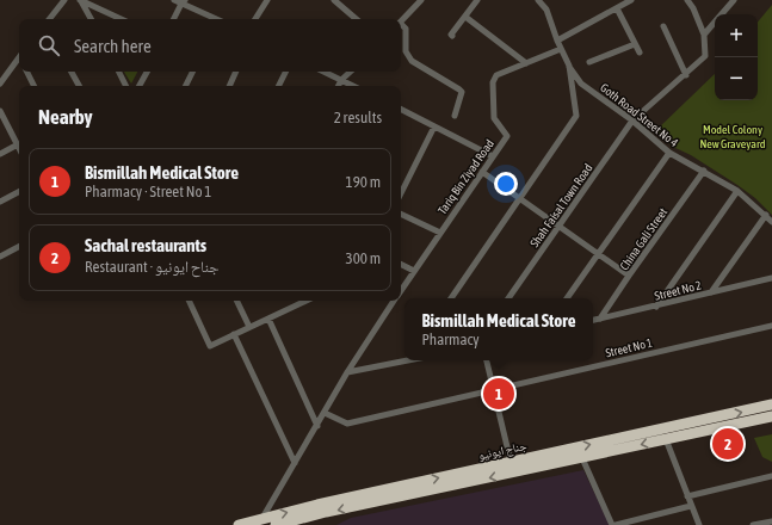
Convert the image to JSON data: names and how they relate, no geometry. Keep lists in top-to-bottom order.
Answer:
{
  "streets": {
    "highway": ["جناح ایونیو"],
    "street": [
      "Goth Road Street No 4",
      "Tariq Bin Ziyad Road",
      "Shah Faisal Town Road",
      "China Gali Street",
      "Street No 2",
      "Street No 1"
    ]
  },
  "crossings": [
    ["Goth Road Street No 4", "Shah Faisal Town Road"],
    ["Goth Road Street No 4", "China Gali Street"],
    ["Tariq Bin Ziyad Road", "Street No 1"],
    ["Tariq Bin Ziyad Road", "جناح ایونیو"],
    ["China Gali Street", "Street No 2"]
  ],
  "parks": ["Model Colony New Graveyard"],
  "page": {
    "map_buttons": ["+", "−"],
    "search": "Search here",
    "heading": ["Nearby", "2 results"],
    "list": [
      {
        "mark": "1",
        "name": "Bismillah Medical Store",
        "note": "Pharmacy · Street No 1",
        "value": "190 m"
      },
      {
        "mark": "2",
        "name": "Sachal restaurants",
        "note": "Restaurant · جناح ایونیو",
        "value": "300 m"
      }
    ],
    "popup": ["Bismillah Medical Store", "Pharmacy"],
    "pins": ["1", "2"]
  }
}
